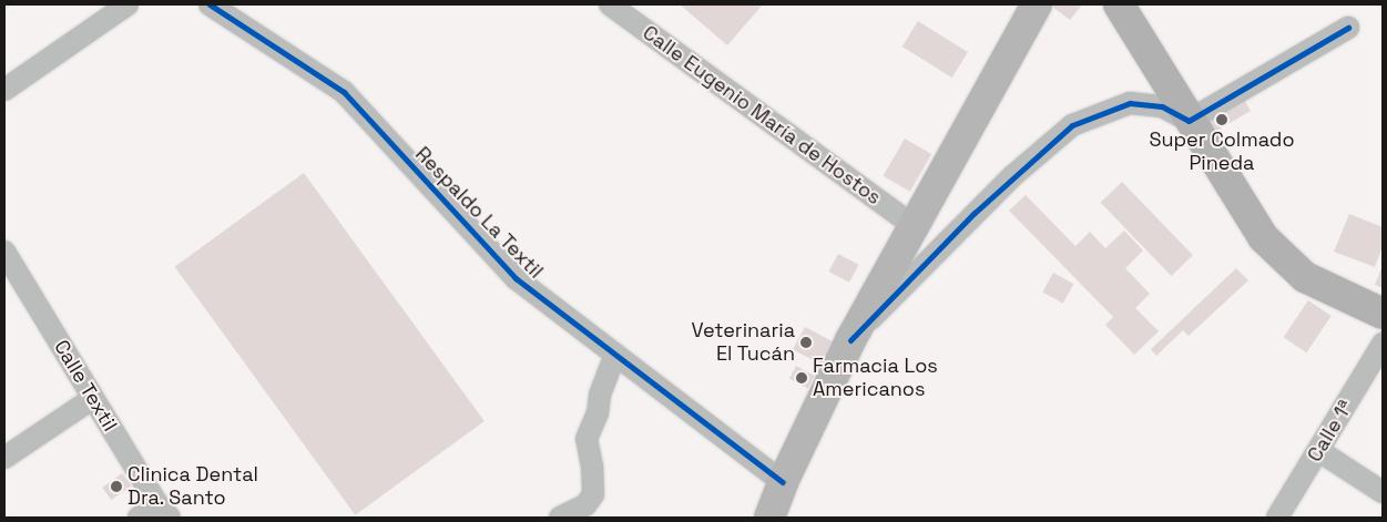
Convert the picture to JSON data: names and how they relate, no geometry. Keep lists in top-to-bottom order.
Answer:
{
  "streets": {
    "street": [
      "Calle Eugenio María de Hostos",
      "Respaldo La Textil",
      "Calle Textil",
      "Calle 1ª"
    ]
  },
  "places": [
    "Super Colmado Pineda",
    "Veterinaria El Tucán",
    "Farmacia Los Americanos",
    "Clinica Dental Dra. Santo"
  ]
}
